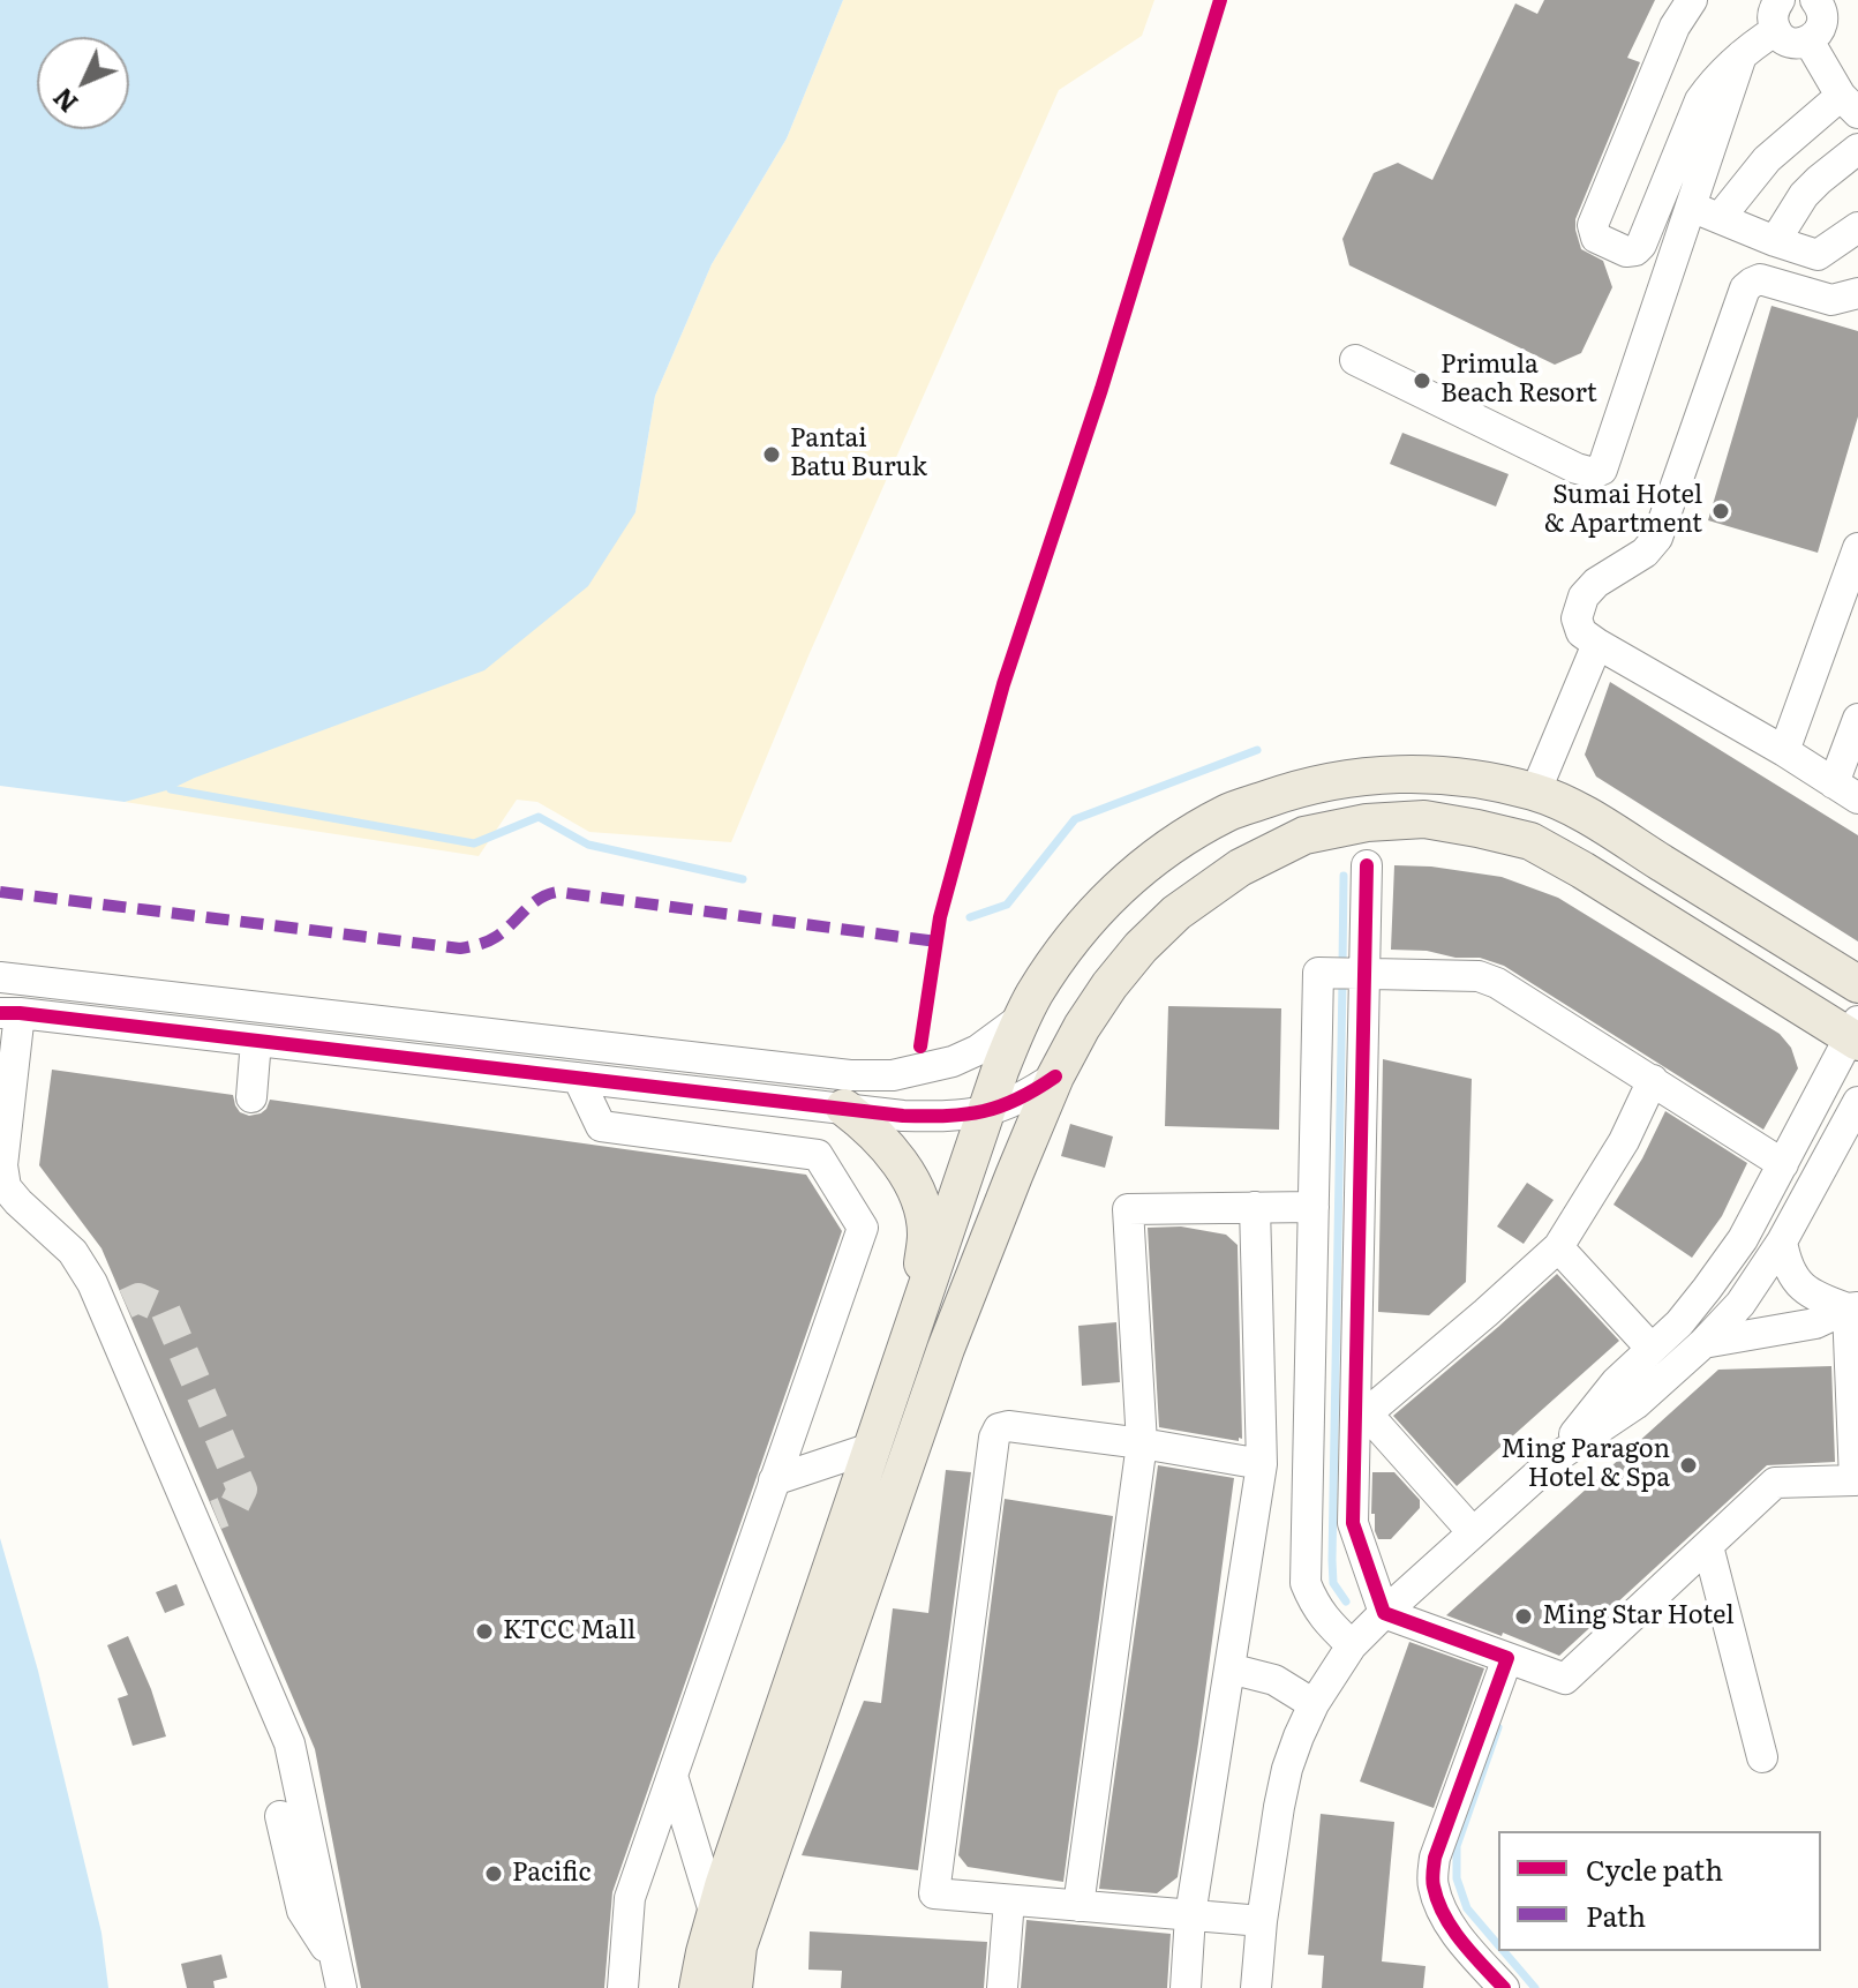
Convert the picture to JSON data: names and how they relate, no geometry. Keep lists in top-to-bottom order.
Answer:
{
  "places": [
    "Primula Beach Resort",
    "Pantai Batu Buruk",
    "Sumai Hotel & Apartment",
    "Ming Paragon Hotel & Spa",
    "Ming Star Hotel",
    "KTCC Mall",
    "Pacific"
  ],
  "legend": ["Cycle path", "Path"],
  "north": "bottom left"
}
